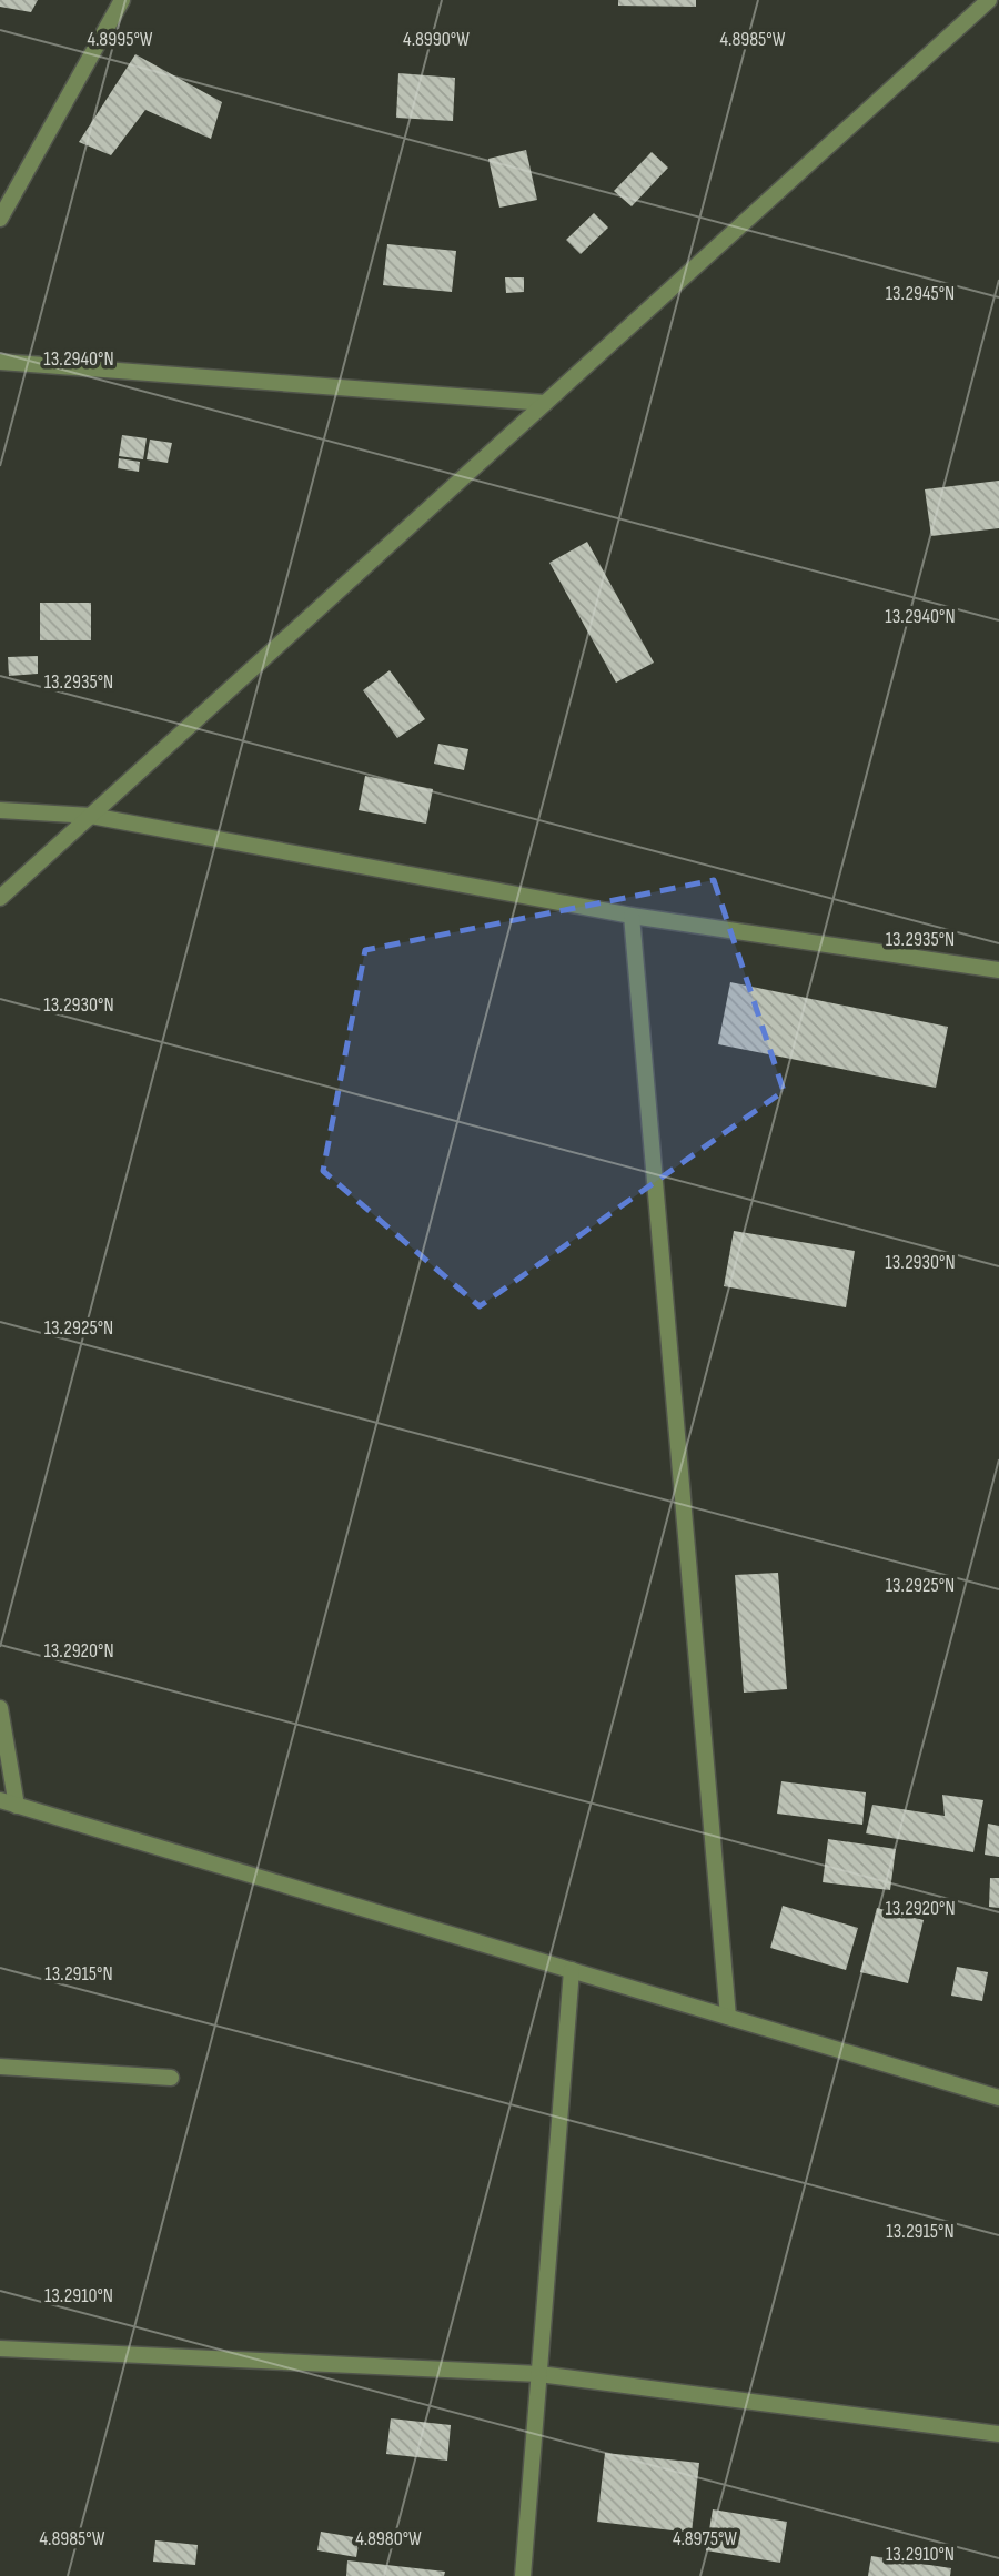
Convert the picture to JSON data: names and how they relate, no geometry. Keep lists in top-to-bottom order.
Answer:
{
  "coordinates": [
    "4.8995°W",
    "4.8990°W",
    "4.8985°W",
    "13.2945°N",
    "13.2940°N",
    "13.2935°N",
    "13.2930°N",
    "13.2925°N",
    "13.2920°N",
    "13.2915°N",
    "13.2910°N",
    "4.8980°W",
    "4.8975°W"
  ]
}
